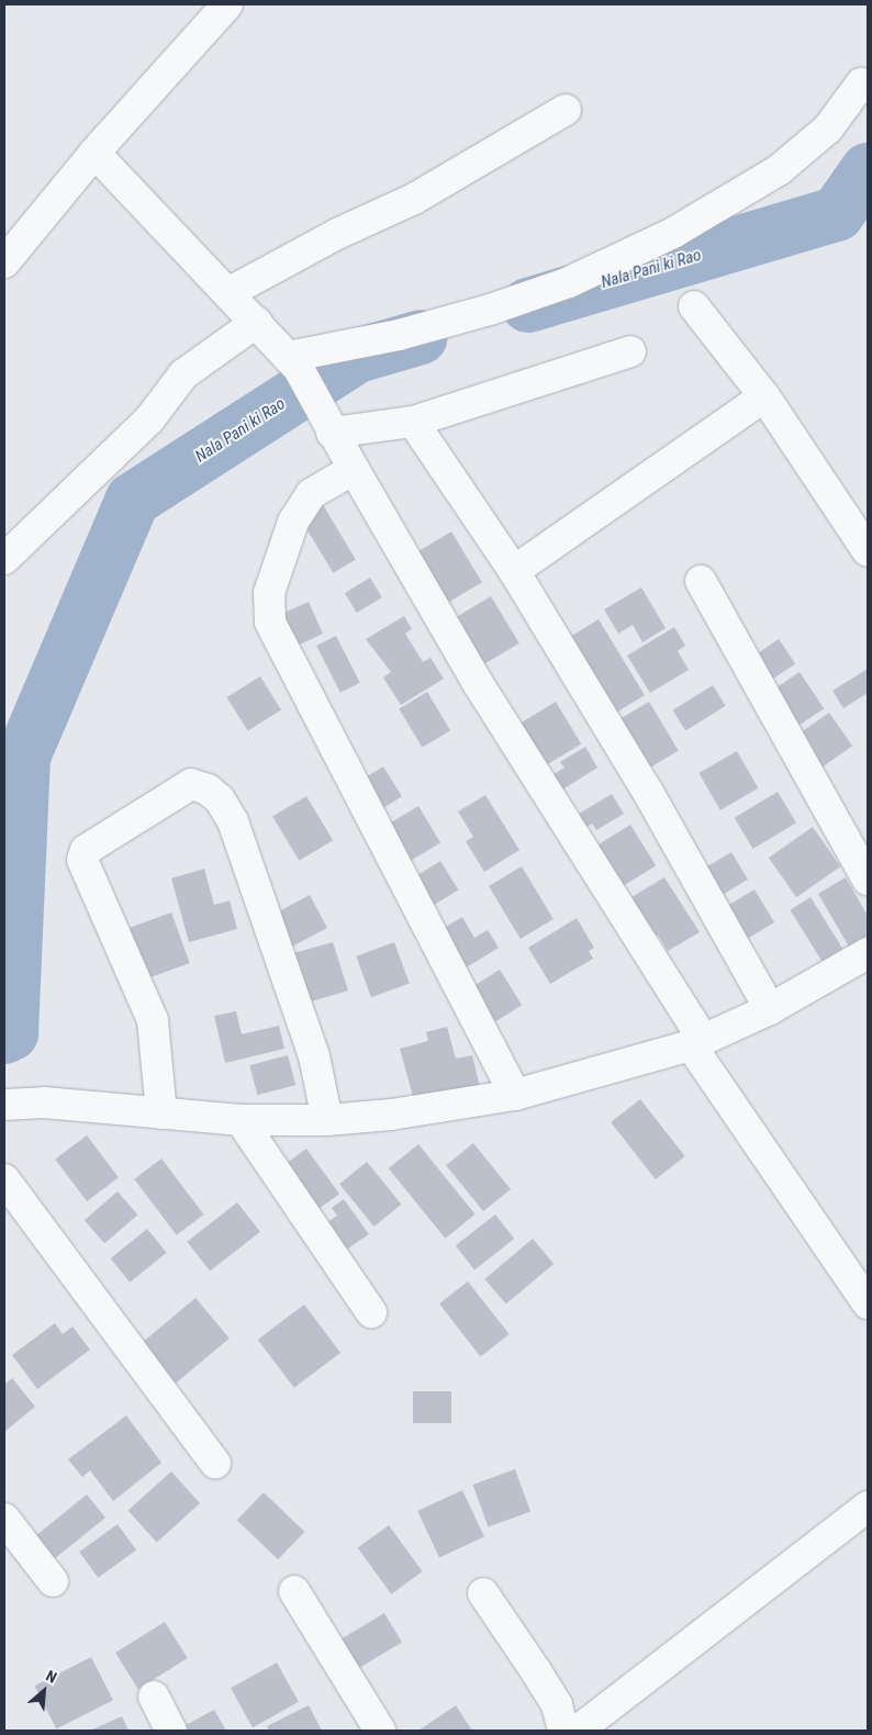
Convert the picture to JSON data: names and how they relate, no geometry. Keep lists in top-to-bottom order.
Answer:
{
  "water": ["Nala Pani ki Rao"],
  "north": "top right"
}
